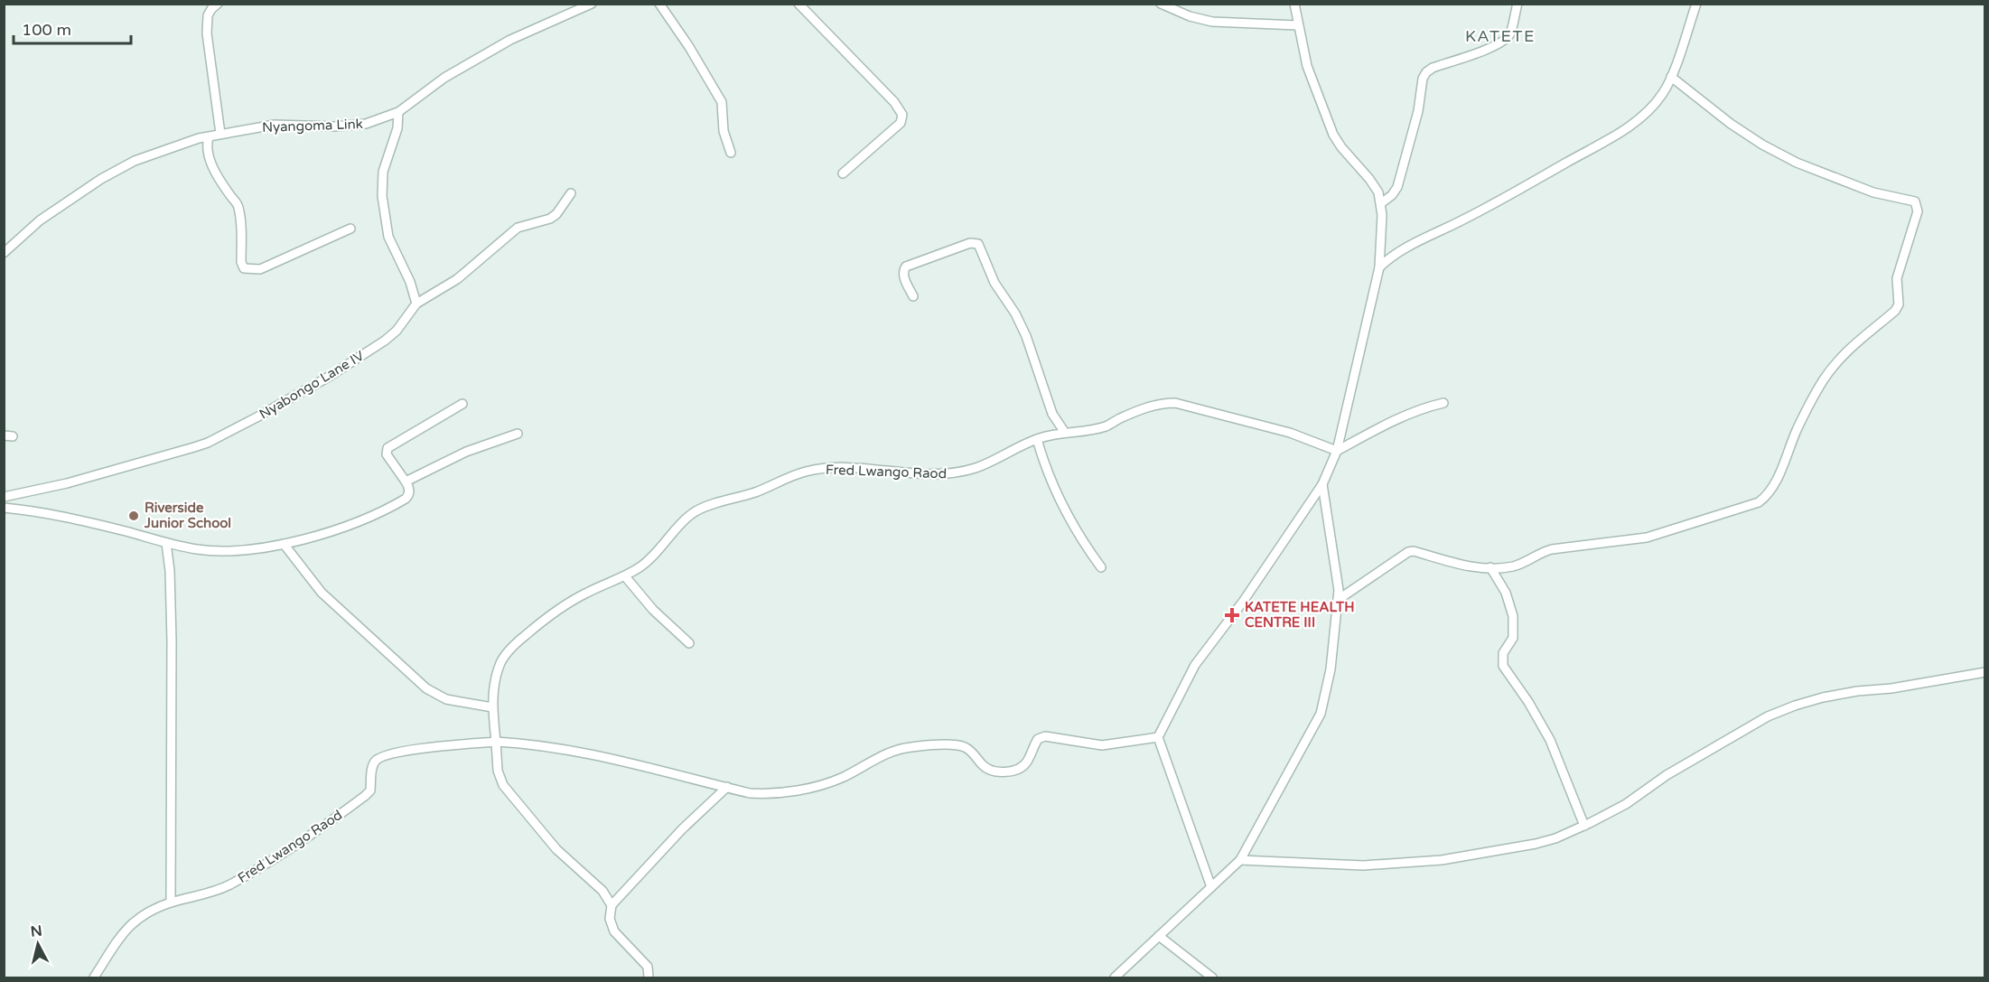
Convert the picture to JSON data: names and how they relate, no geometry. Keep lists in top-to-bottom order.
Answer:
{
  "streets": {
    "street": ["Nyangoma Link", "Nyabongo Lane IV", "Fred Lwango Raod"]
  },
  "districts": ["KATETE"],
  "places": {
    "other": ["Riverside Junior School"],
    "health": ["KATETE HEALTH CENTRE III"]
  },
  "scale_bar": "100 m",
  "north": "top"
}
